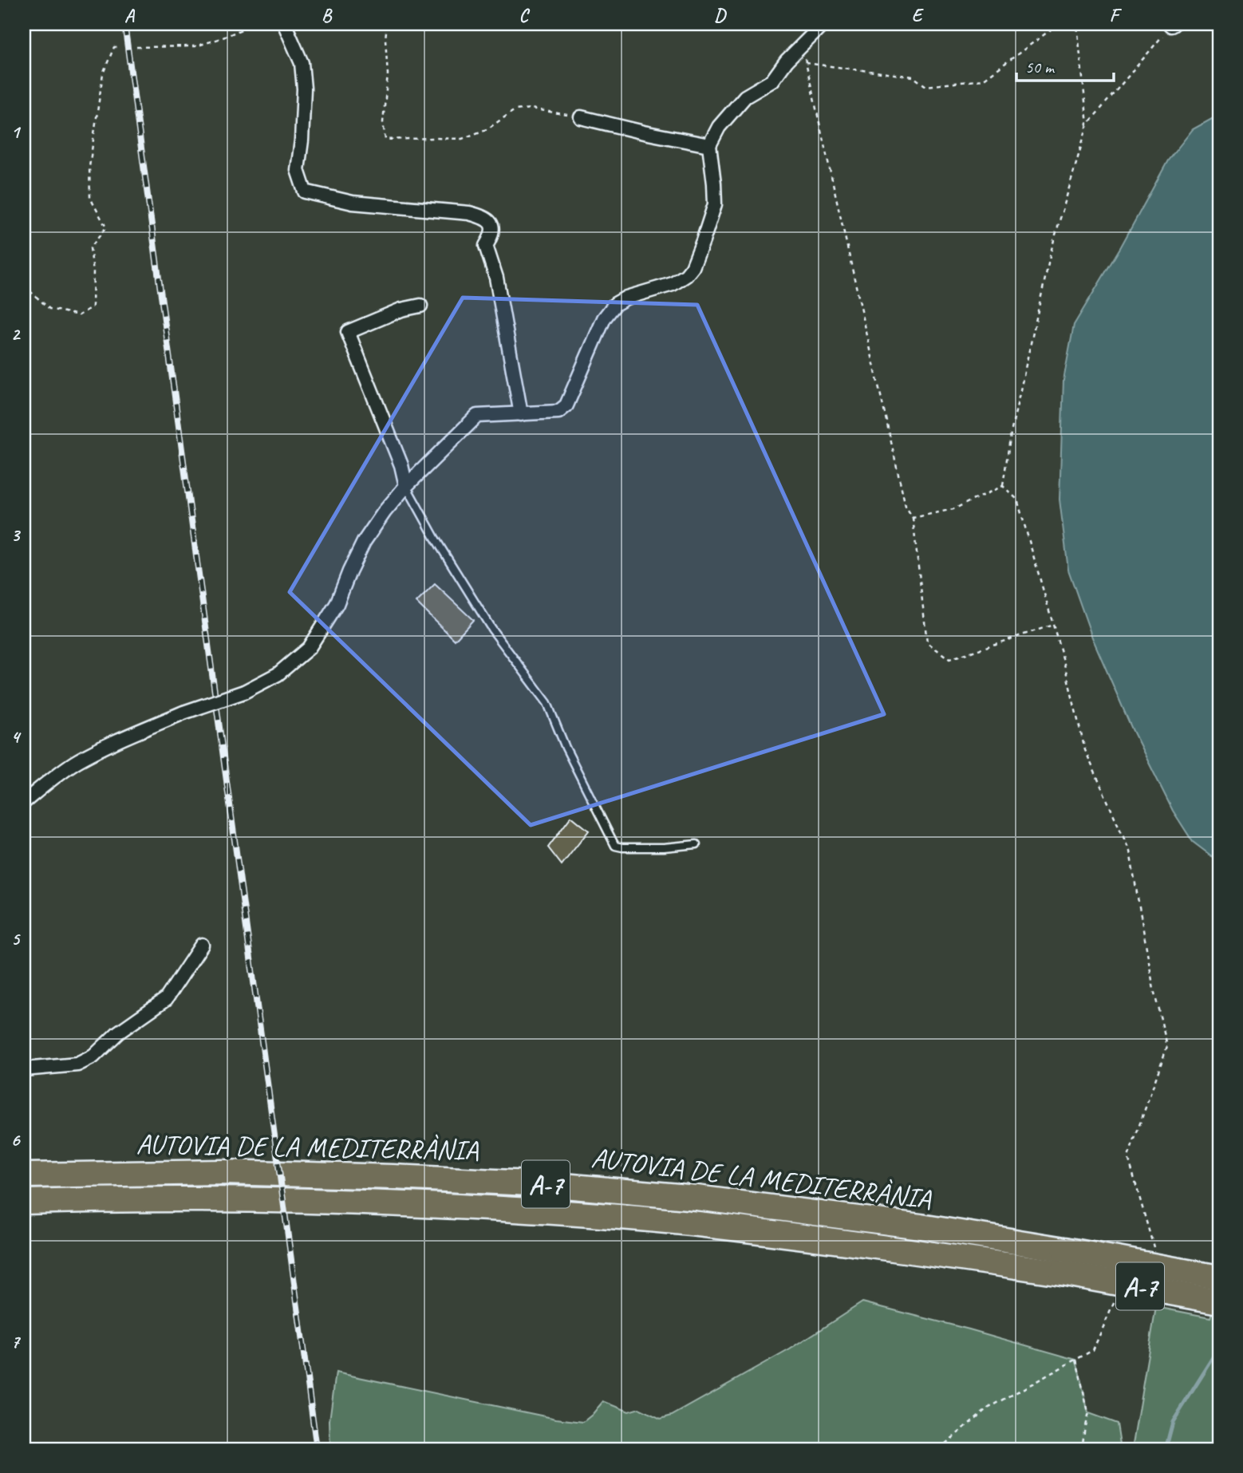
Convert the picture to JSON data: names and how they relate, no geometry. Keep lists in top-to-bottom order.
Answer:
{
  "streets": {
    "highway": ["AUTOVIA DE LA MEDITERRÀNIA", "A-7"]
  },
  "scale_bar": "50 m",
  "grid": {
    "columns": [
      "A",
      "B",
      "C",
      "D",
      "E",
      "F"
    ],
    "rows": [
      "1",
      "2",
      "3",
      "4",
      "5",
      "6",
      "7"
    ]
  }
}
